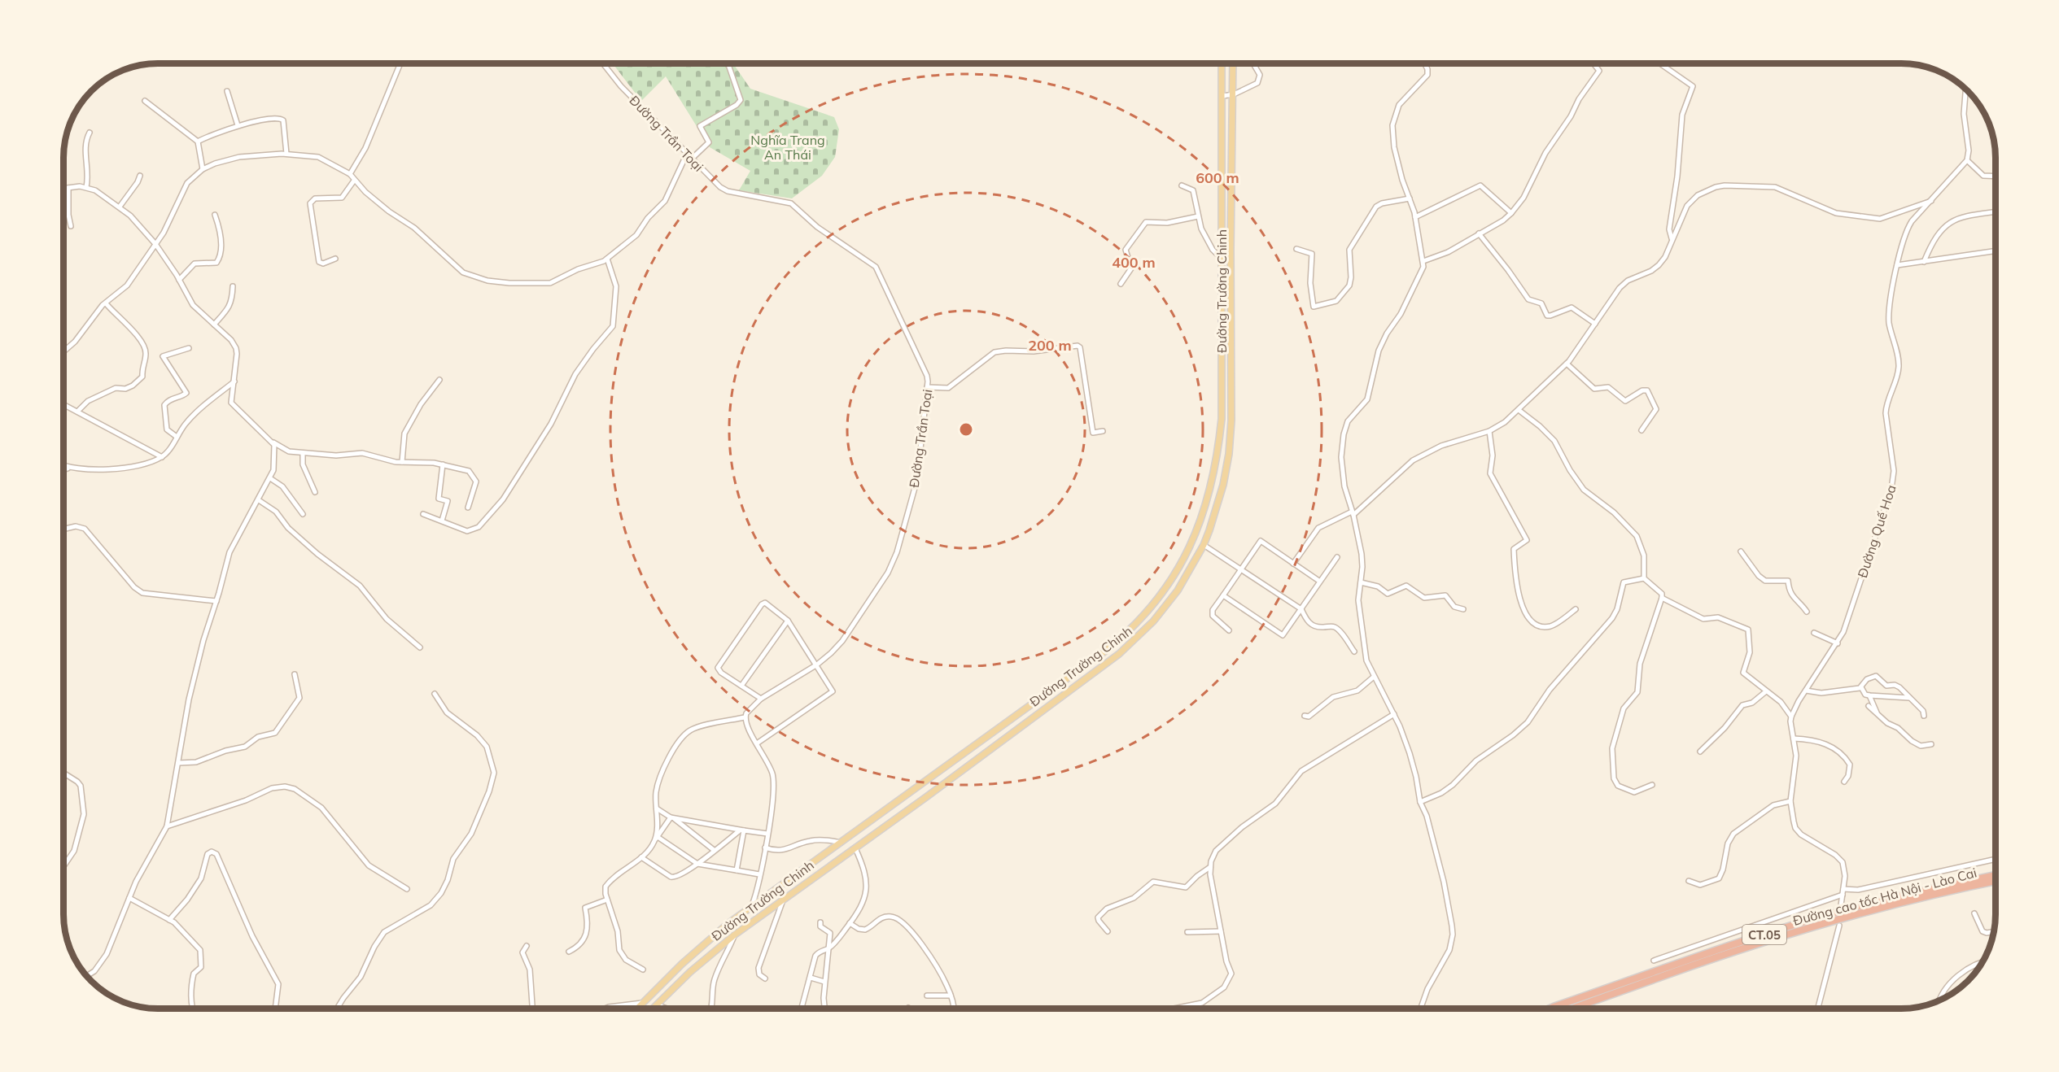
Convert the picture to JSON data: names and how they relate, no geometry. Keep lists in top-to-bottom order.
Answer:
{
  "streets": {
    "highway": ["Đường cao tốc Hà Nội - Lào Cai", "CT.05"],
    "main road": ["Đường Trường Chinh"],
    "street": ["Đường Trần Toại", "Đường Quế Hoa"]
  },
  "parks": ["Nghĩa Trang An Thái"],
  "rings": ["600 m", "400 m", "200 m"]
}
